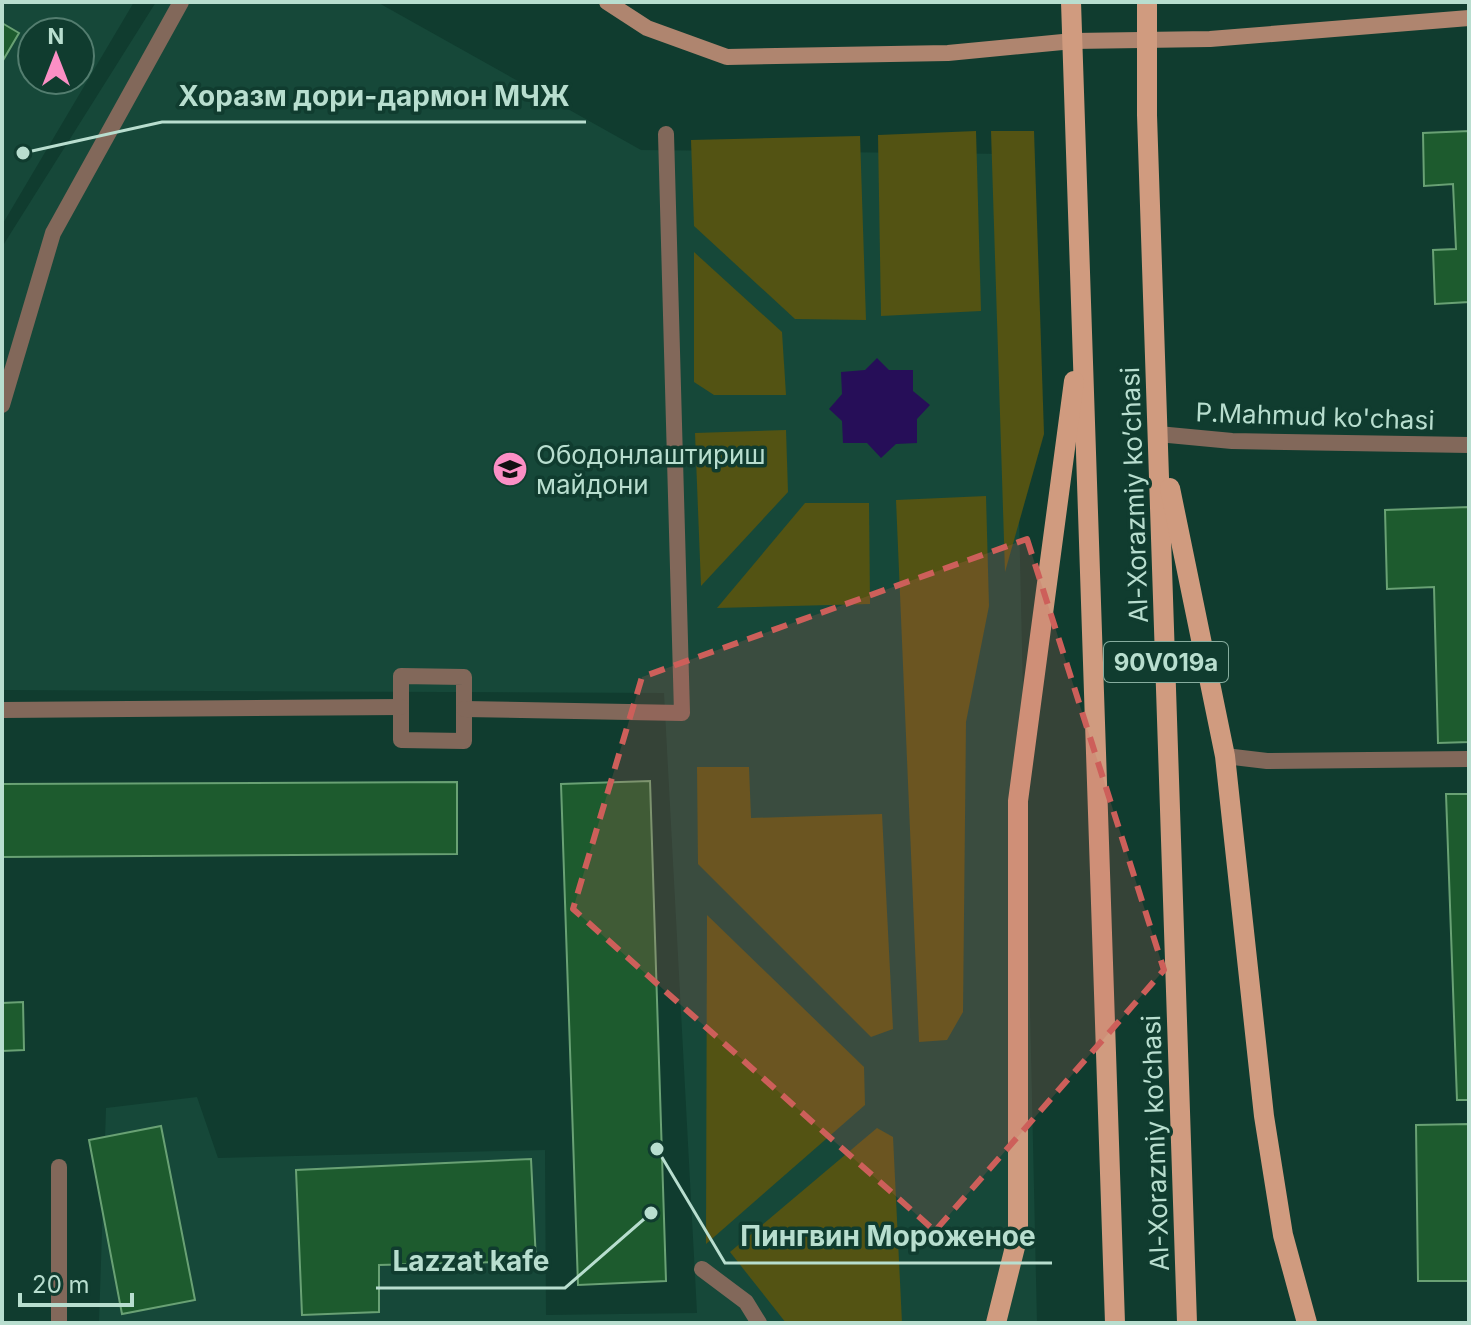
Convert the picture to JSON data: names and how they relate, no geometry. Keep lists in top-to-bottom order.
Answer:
{
  "streets": {
    "main road": ["Al-Xorazmiy ko’chasi", "90V019a"],
    "street": ["P.Mahmud ko'chasi"]
  },
  "crossings": [
    ["P.Mahmud ko'chasi", "Al-Xorazmiy ko’chasi"]
  ],
  "places": {
    "other": ["Хоразм дори-дармон МЧЖ", "Пингвин Мороженое", "Lazzat kafe"],
    "school or university": ["Ободонлаштириш майдони"]
  },
  "scale_bar": "20 m",
  "north": "top"
}
